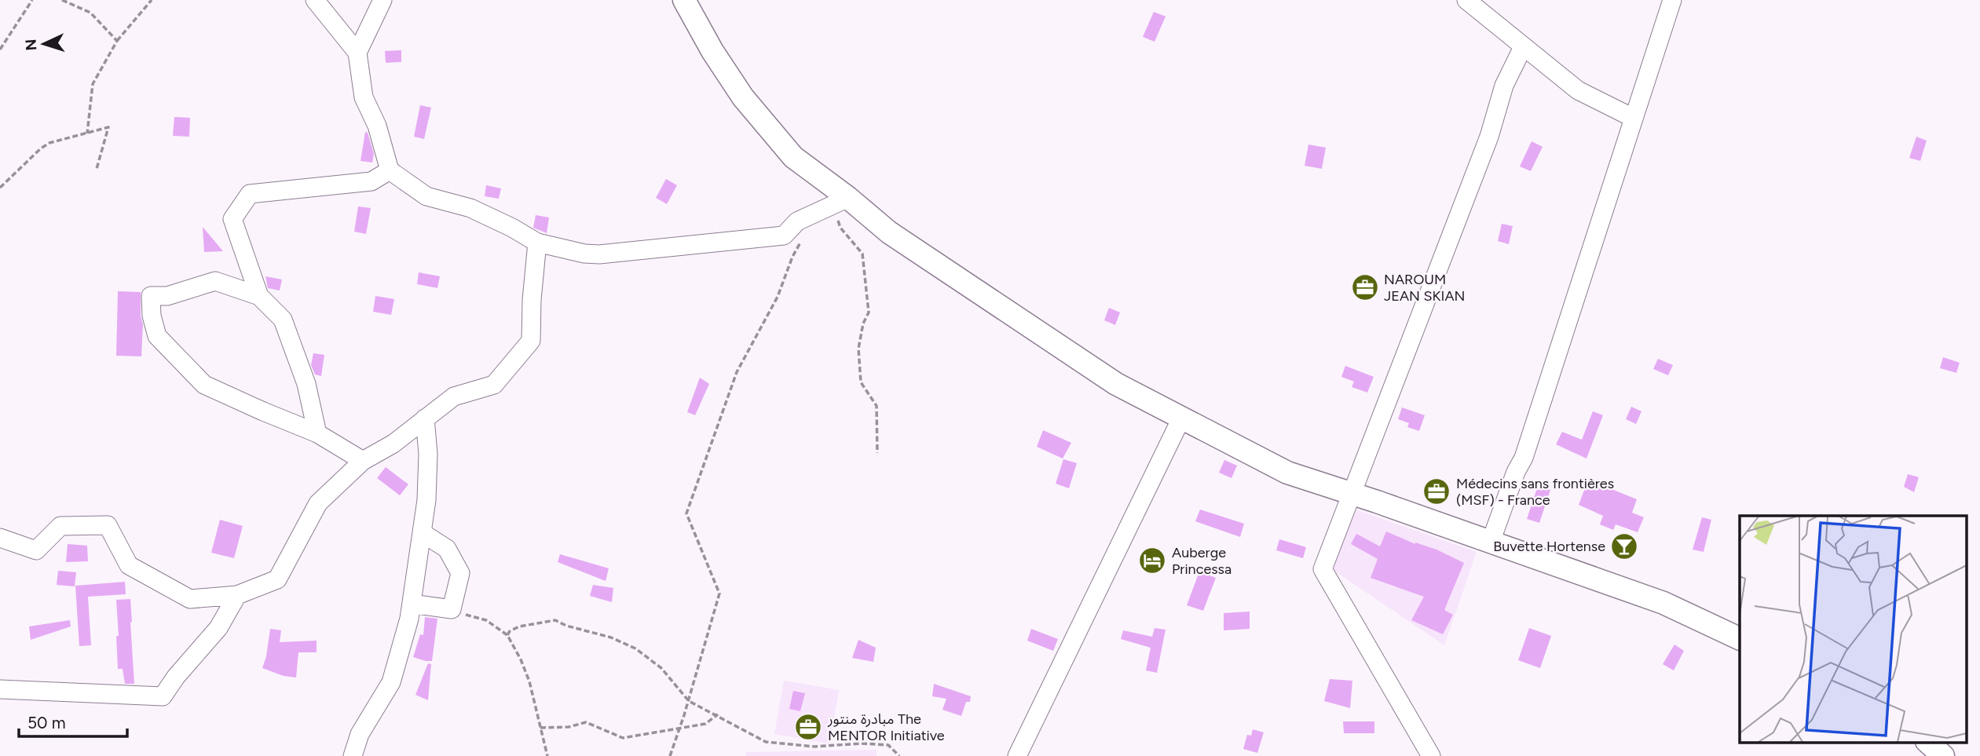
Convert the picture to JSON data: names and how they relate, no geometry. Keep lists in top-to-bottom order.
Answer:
{
  "places": {
    "office": ["NAROUM JEAN SKIAN", "Médecins sans frontières (MSF) - France", "مبادرة منتور The MENTOR Initiative"],
    "bar": ["Buvette Hortense"],
    "hotel": ["Auberge Princessa"]
  },
  "scale_bar": "50 m",
  "north": "left"
}
